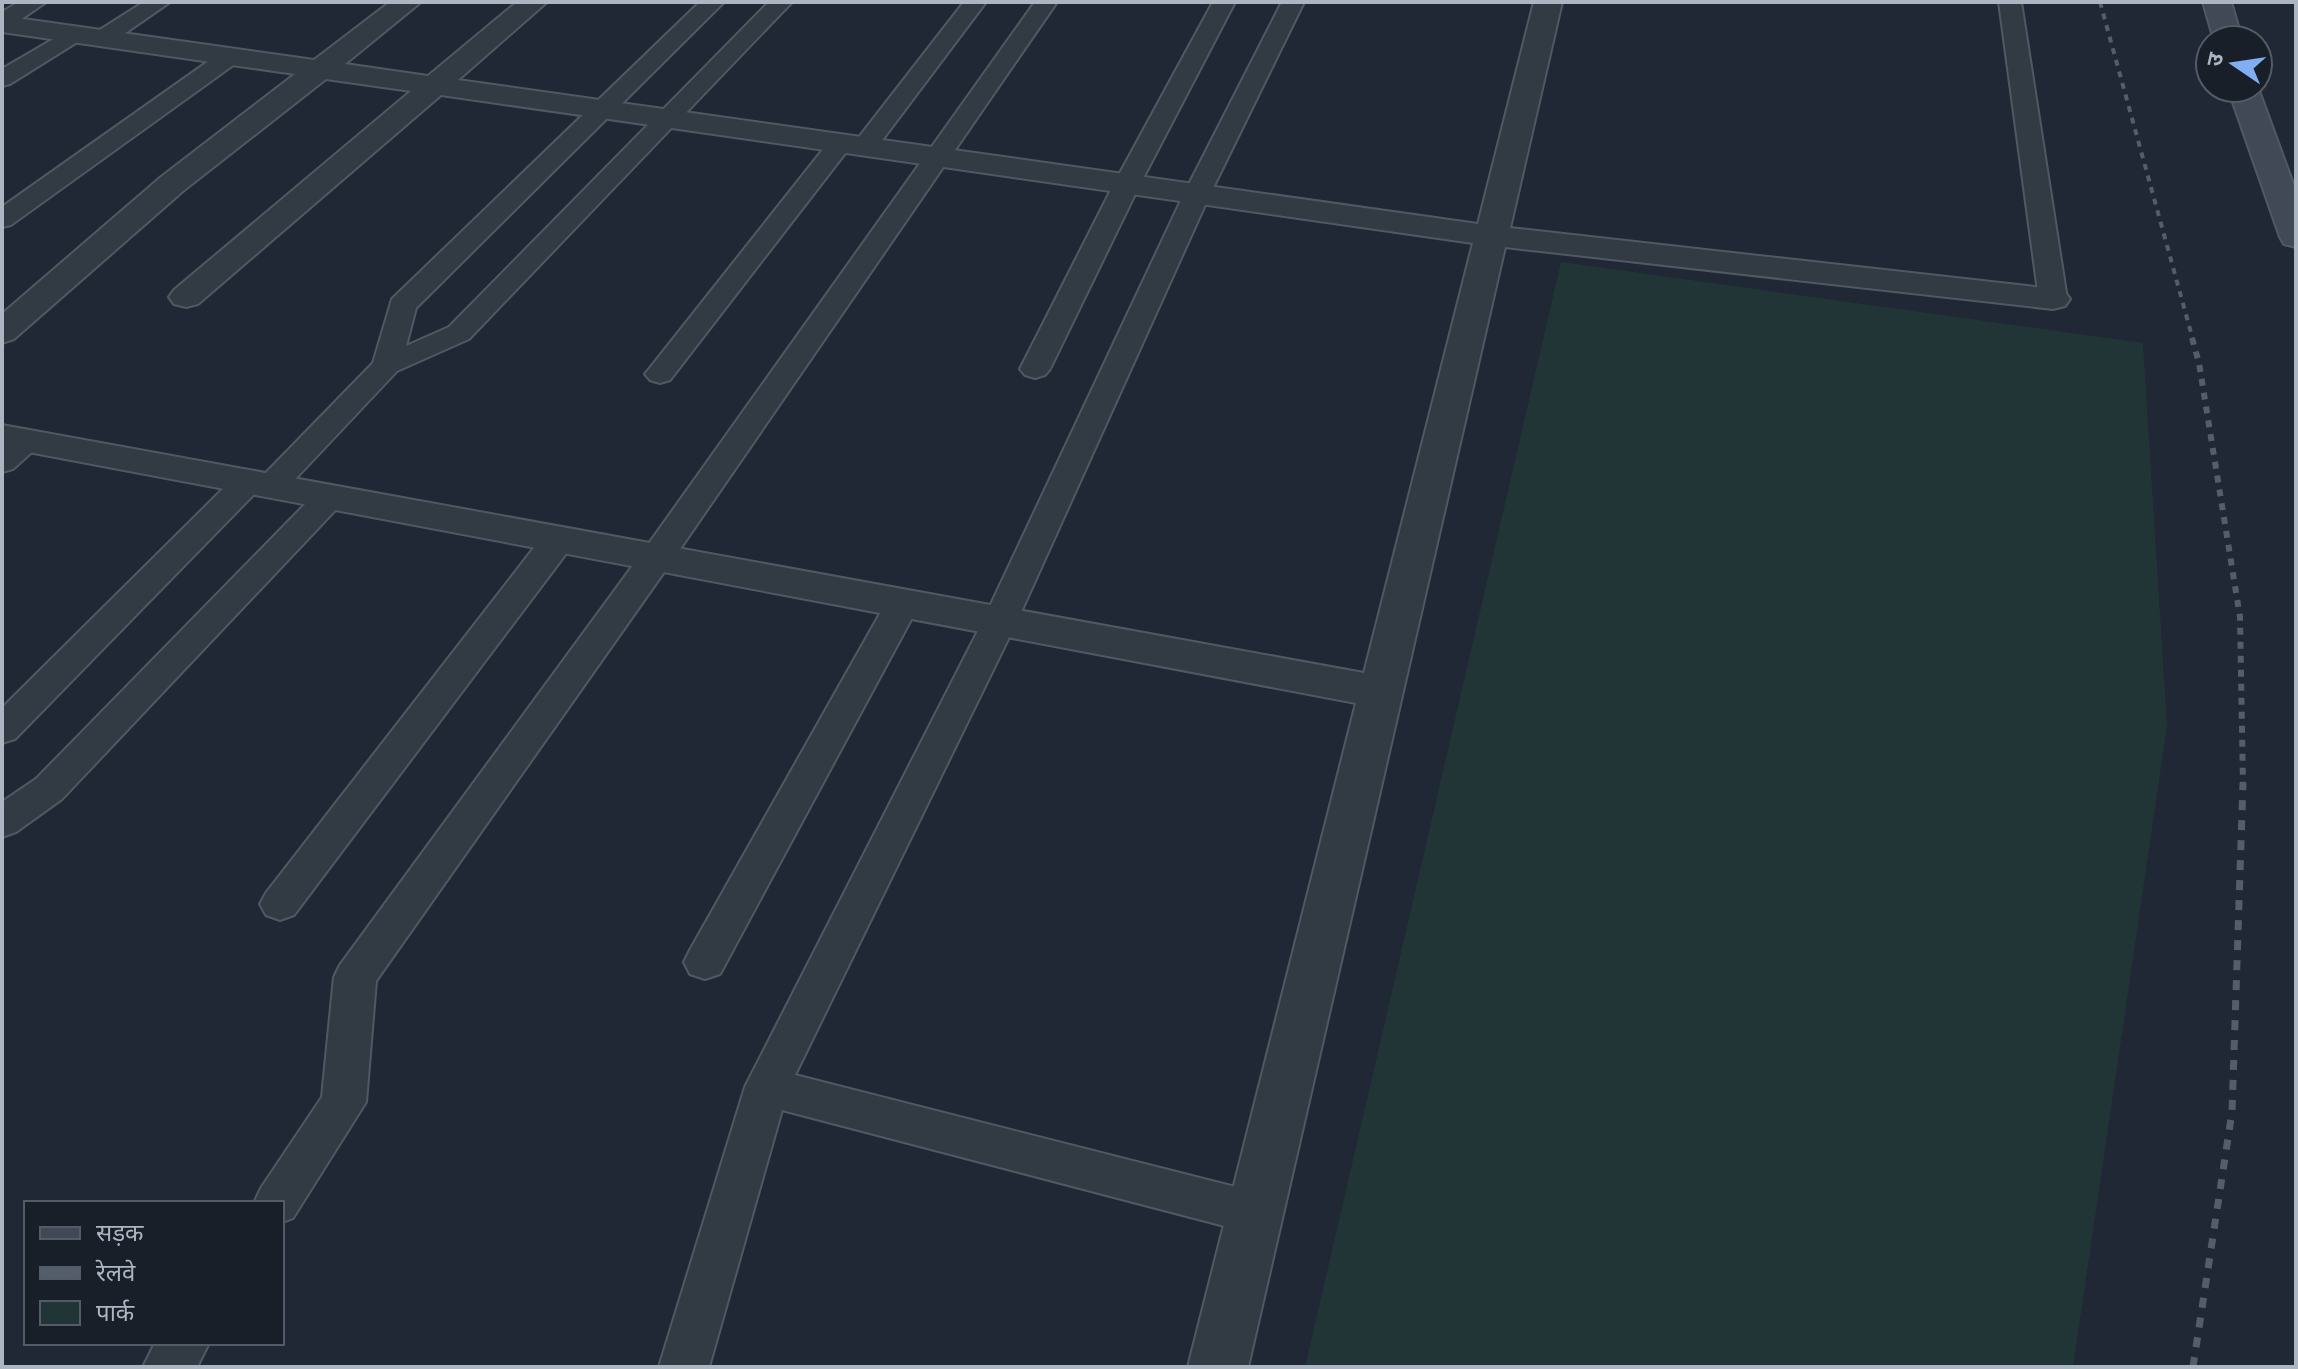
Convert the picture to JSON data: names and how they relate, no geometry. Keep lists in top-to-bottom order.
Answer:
{
  "legend": ["सड़क", "रेलवे", "पार्क"],
  "north": "left"
}
